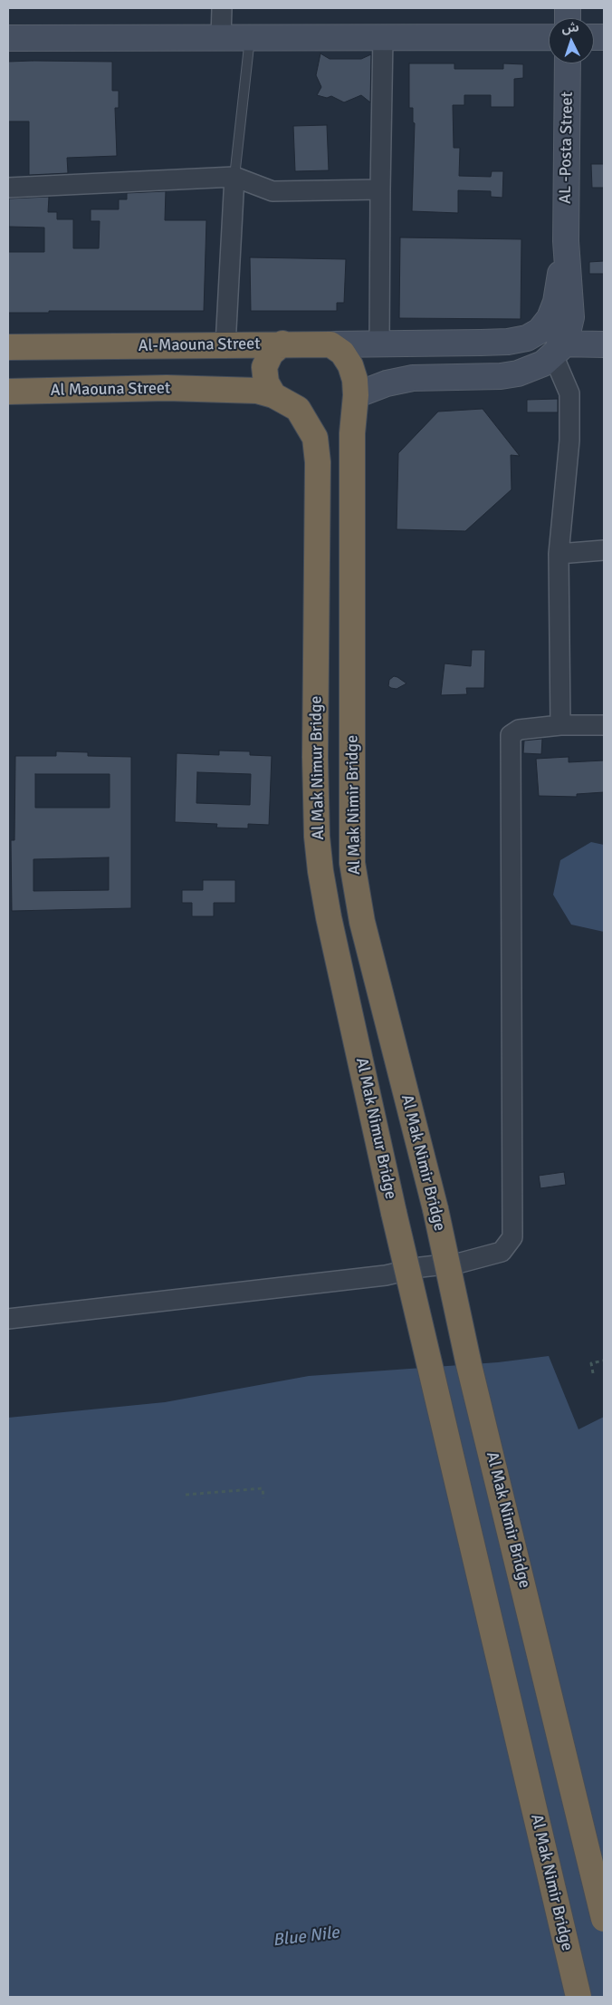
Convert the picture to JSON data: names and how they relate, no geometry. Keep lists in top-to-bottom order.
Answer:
{
  "streets": {
    "highway": [
      "Al-Maouna Street",
      "Al Maouna Street",
      "Al Mak Nimur Bridge",
      "Al Mak Nimir Bridge"
    ],
    "street": ["AL -Posta Street"]
  },
  "crossings": [
    ["Al Maouna Street", "Al Mak Nimur Bridge"],
    ["Al Mak Nimur Bridge", "Al Mak Nimir Bridge"]
  ],
  "water": ["Blue Nile"],
  "north": "top"
}
